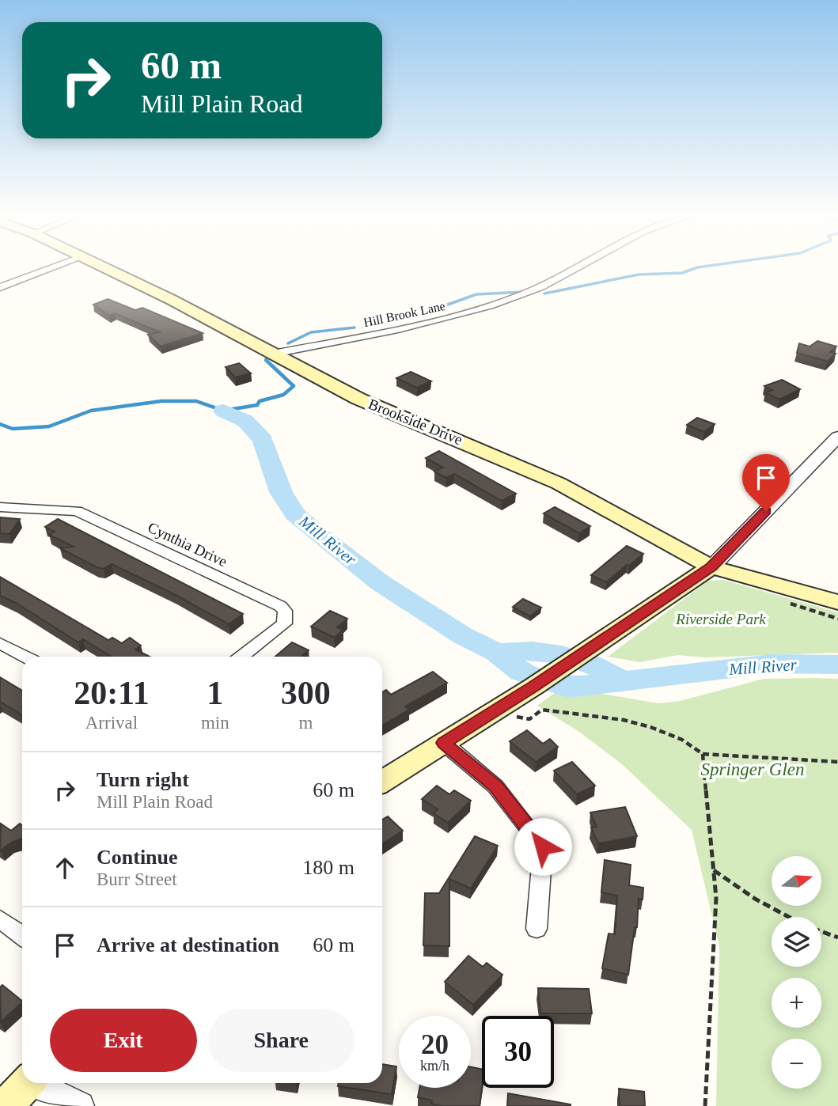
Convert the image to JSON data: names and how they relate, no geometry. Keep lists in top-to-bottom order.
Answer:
{
  "streets": {
    "main road": ["Brookside Drive"],
    "street": ["Hill Brook Lane", "Cynthia Drive"]
  },
  "crossings": [
    ["Hill Brook Lane", "Brookside Drive"]
  ],
  "water": ["Mill River"],
  "parks": ["Riverside Park", "Springer Glen"],
  "north": "right",
  "page": {
    "turn": ["60 m", "Mill Plain Road"],
    "eta": [
      "20:11",
      "Arrival",
      "1",
      "min",
      "300",
      "m"
    ],
    "list": [
      {
        "name": "Turn right",
        "note": "Mill Plain Road",
        "value": "60 m"
      },
      {
        "name": "Continue",
        "note": "Burr Street",
        "value": "180 m"
      },
      {
        "name": "Arrive at destination",
        "value": "60 m"
      }
    ],
    "map_buttons": ["+", "−"],
    "buttons": ["Exit", "Share"],
    "speed": "20 km/h",
    "limit": "30"
  }
}
